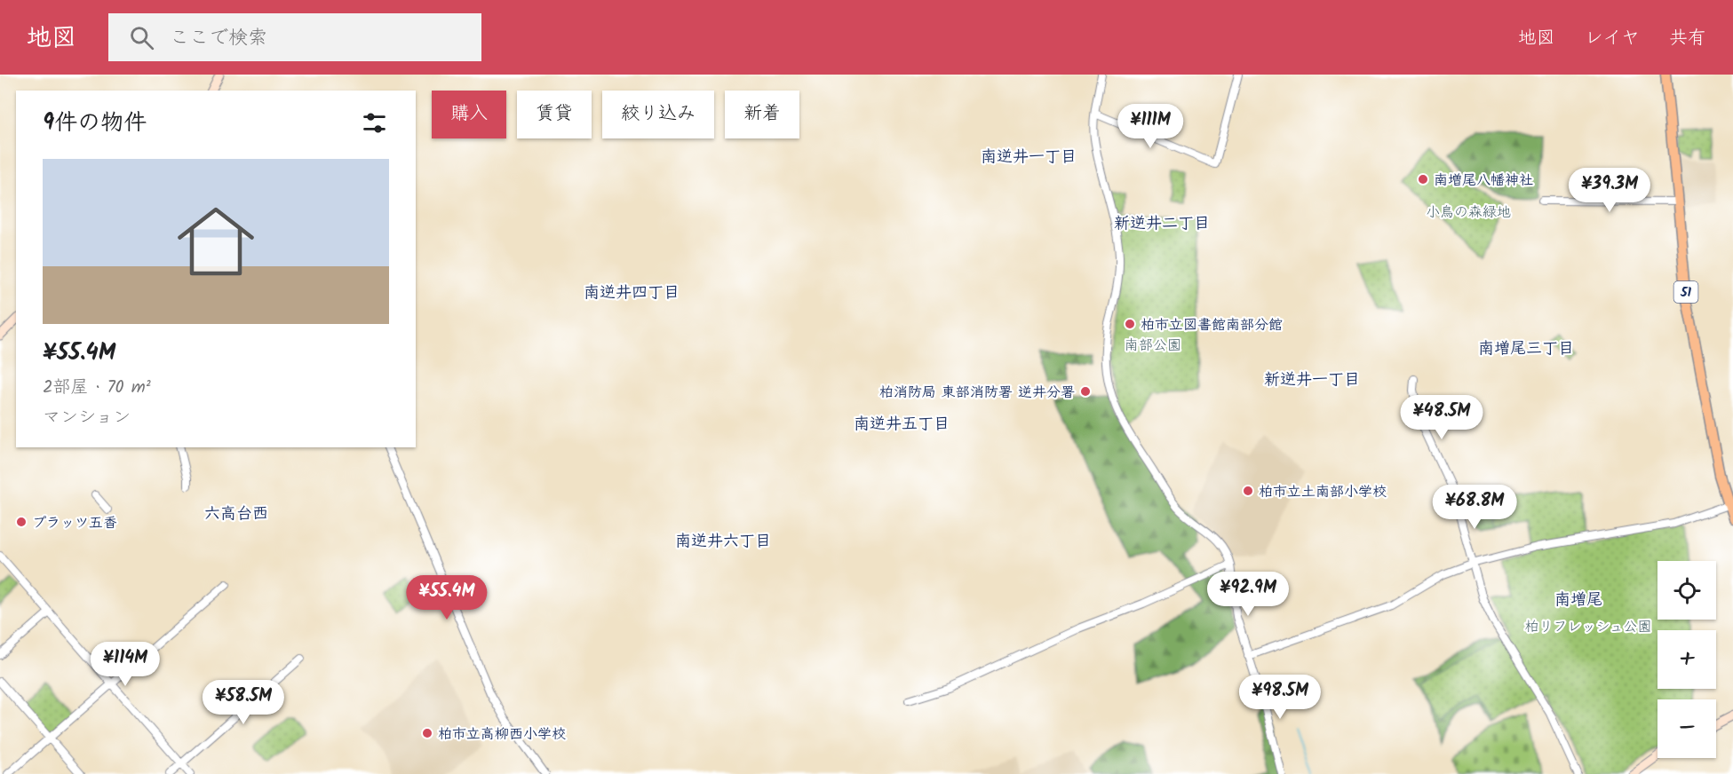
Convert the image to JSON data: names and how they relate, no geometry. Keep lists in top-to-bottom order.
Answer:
{
  "streets": {
    "main road": ["51"]
  },
  "districts": [
    "南逆井一丁目",
    "新逆井二丁目",
    "南逆井四丁目",
    "南増尾三丁目",
    "新逆井一丁目",
    "南逆井五丁目",
    "六高台西",
    "南逆井六丁目",
    "南増尾"
  ],
  "parks": ["小鳥の森緑地", "南部公園", "柏リフレッシュ公園"],
  "places": [
    "南増尾八幡神社",
    "柏市立図書館南部分館",
    "柏消防局 東部消防署 逆井分署",
    "柏市立土南部小学校",
    "プラッツ五香",
    "柏市立高柳西小学校"
  ],
  "page": {
    "header": "地図",
    "search": "ここで検索",
    "nav": ["地図", "レイヤ", "共有"],
    "chip": [
      "購入",
      "賃貸",
      "絞り込み",
      "新着"
    ],
    "heading": "9件の物件",
    "price": [
      "¥111M",
      "¥39.3M",
      "¥48.5M",
      "¥68.8M",
      "¥92.9M",
      "¥55.4M",
      "¥114M",
      "¥98.5M",
      "¥58.5M"
    ],
    "list": [
      {
        "name": "¥55.4M",
        "note": "2部屋 · 70 m² · マンション"
      }
    ],
    "map_buttons": ["+", "−"]
  }
}
